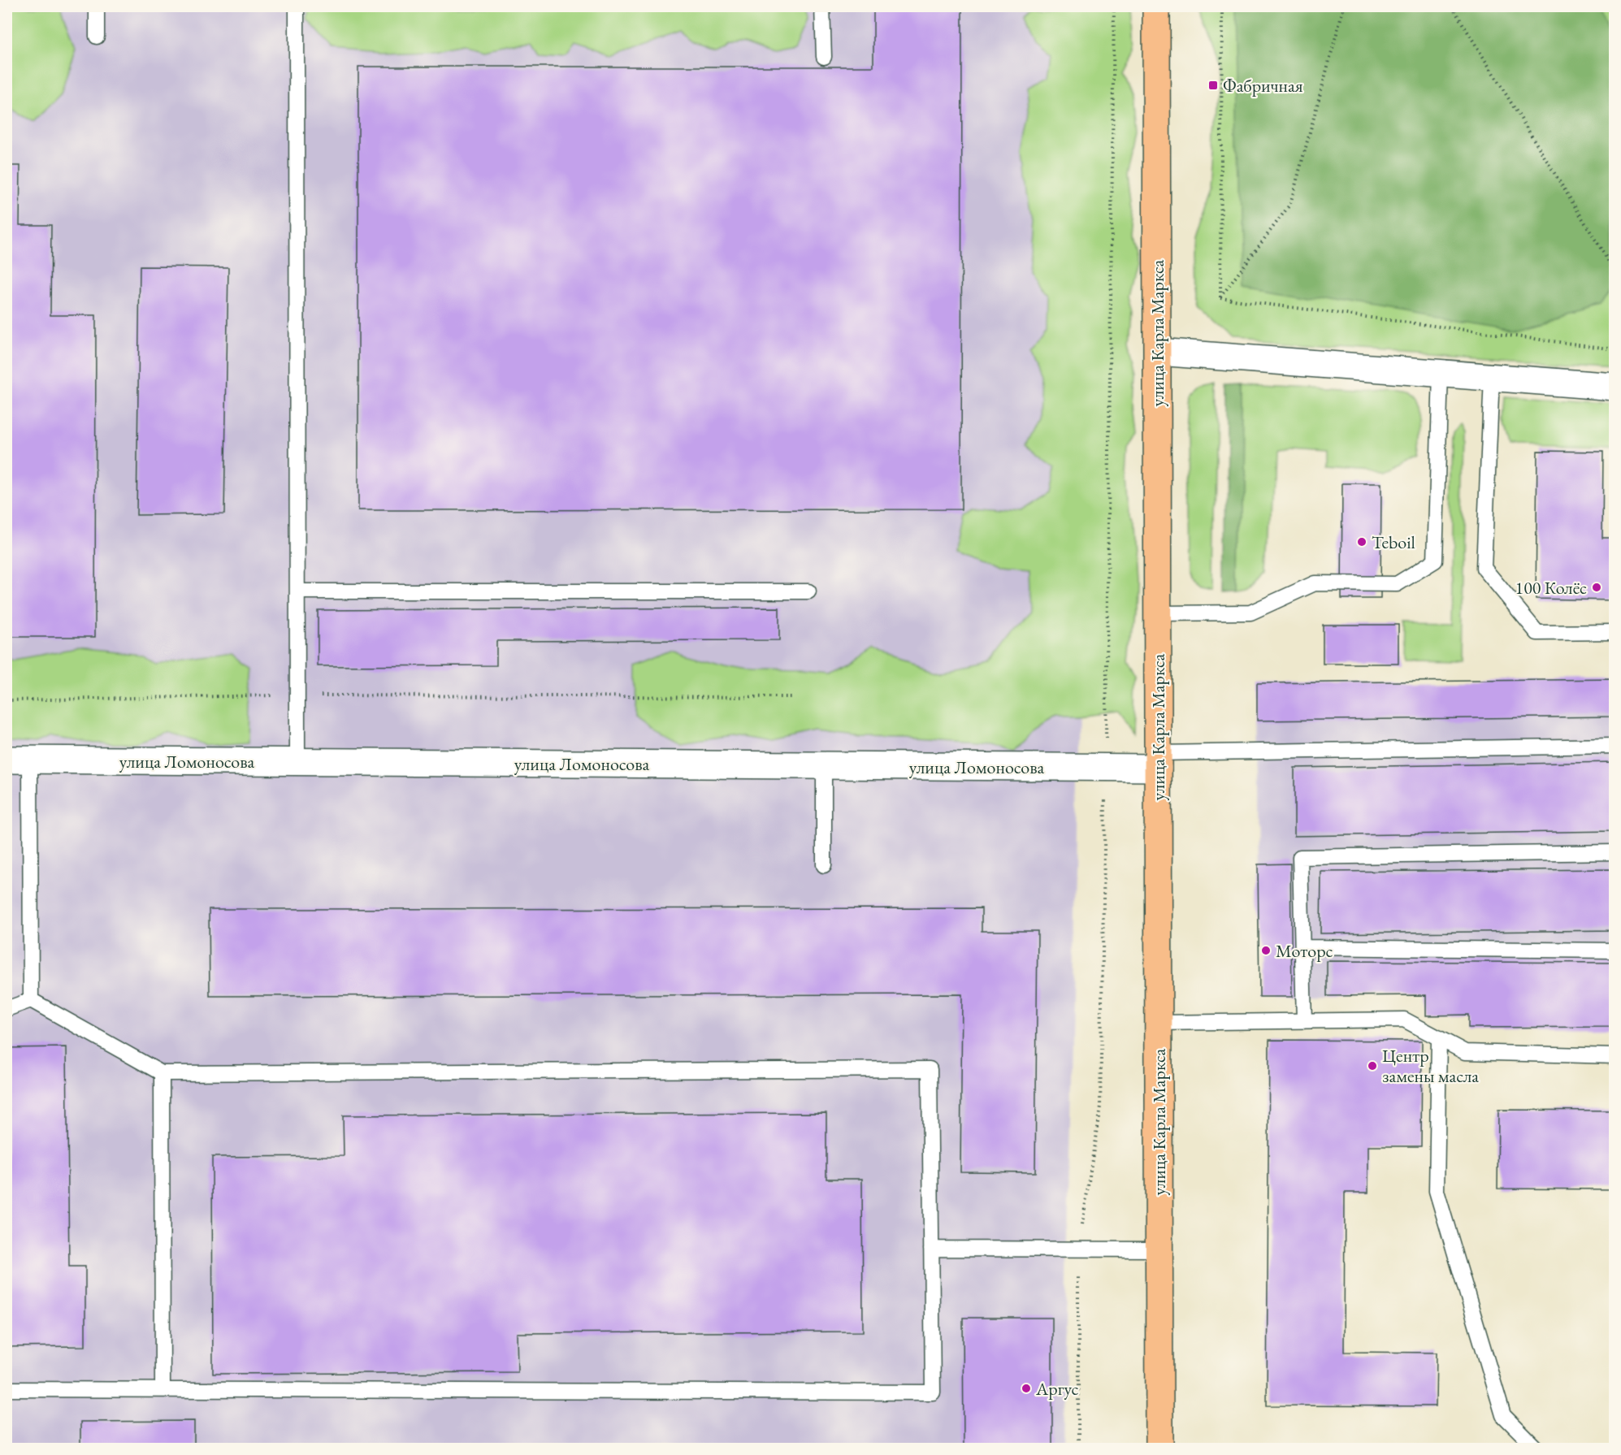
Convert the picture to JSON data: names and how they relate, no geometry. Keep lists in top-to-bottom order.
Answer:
{
  "streets": {
    "main road": ["улица Карла Маркса"],
    "street": ["улица Ломоносова"]
  },
  "crossings": [
    ["улица Карла Маркса", "улица Ломоносова"]
  ],
  "places": {
    "transit": ["Фабричная"],
    "other": [
      "Teboil",
      "100 Колёс",
      "Моторс",
      "Центр замены масла",
      "Аргус"
    ]
  }
}
